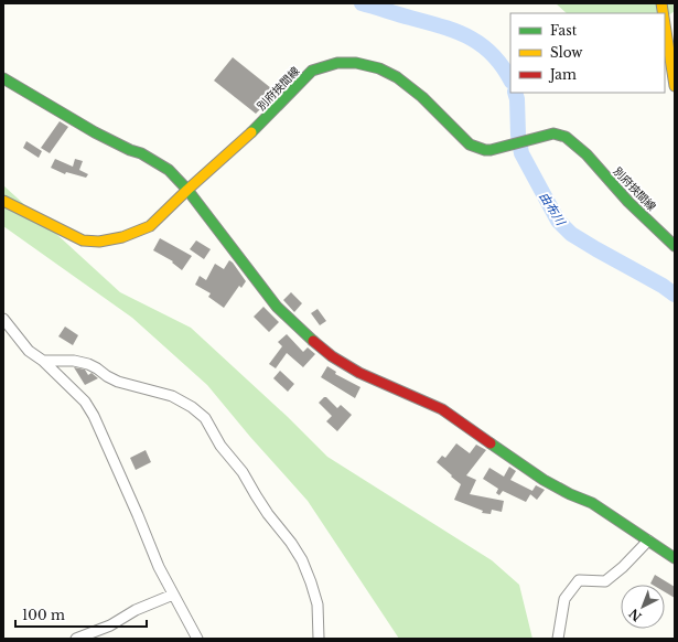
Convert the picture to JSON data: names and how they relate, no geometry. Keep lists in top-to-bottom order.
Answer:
{
  "streets": {
    "main road": ["別府挾間線"]
  },
  "water": ["由布川"],
  "legend": ["Fast", "Slow", "Jam"],
  "scale_bar": "100 m",
  "north": "bottom left"
}
